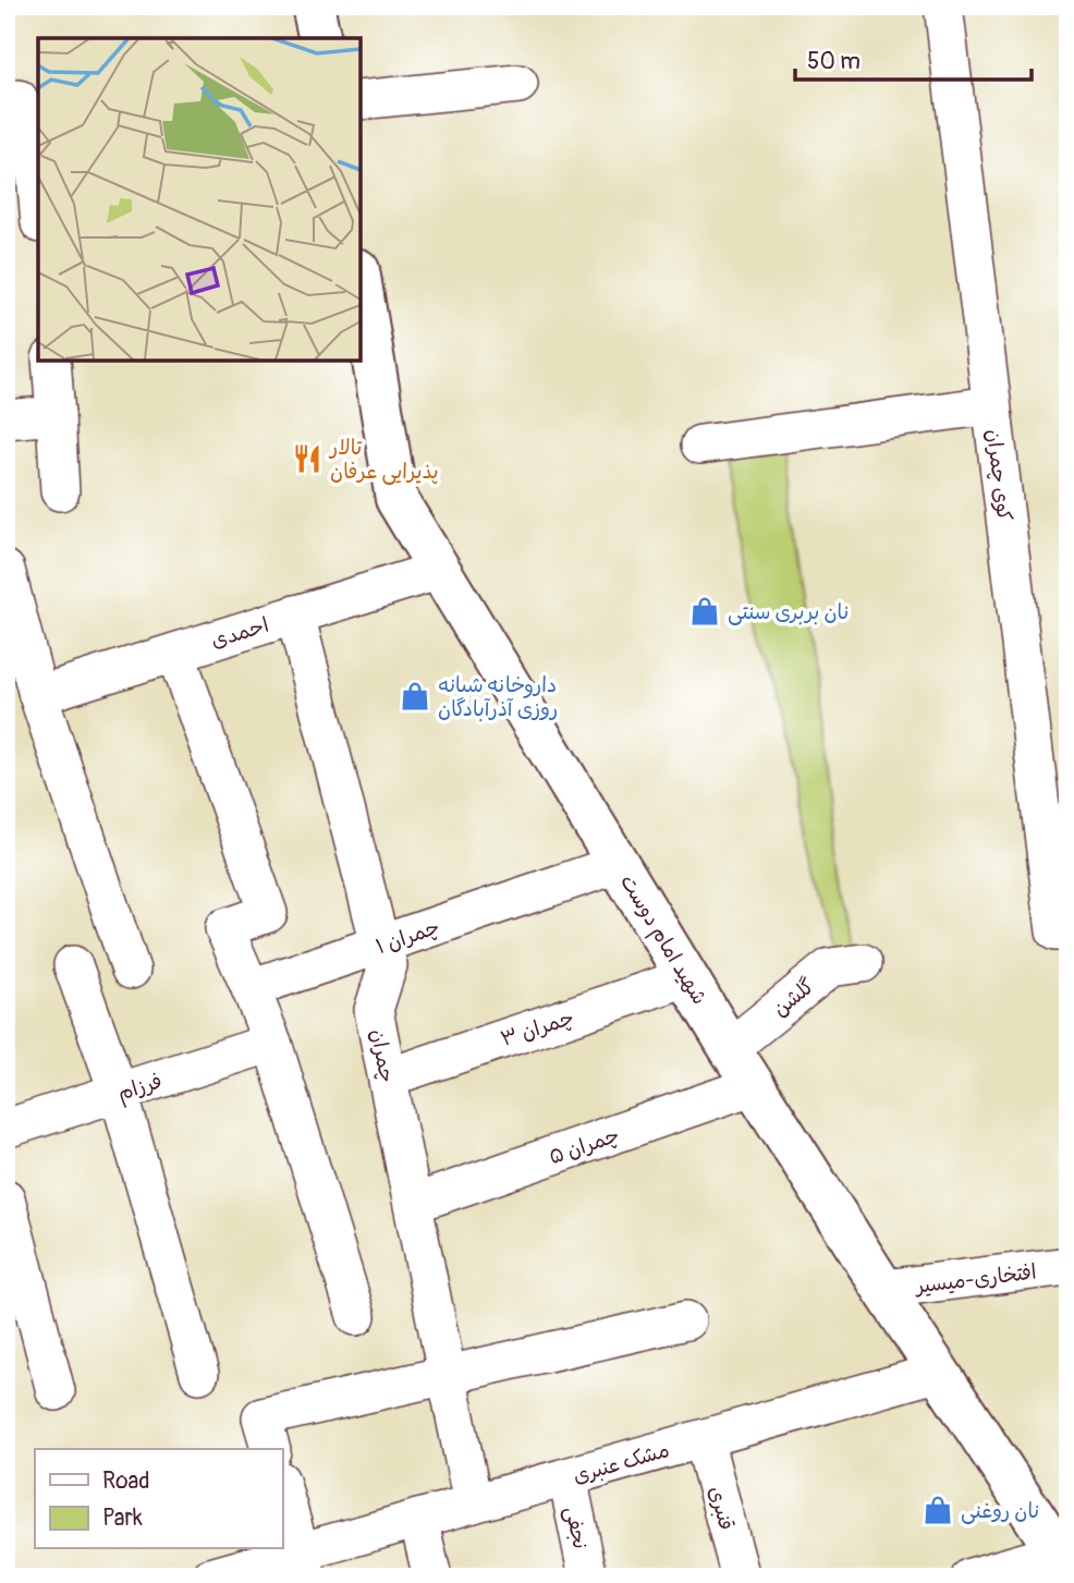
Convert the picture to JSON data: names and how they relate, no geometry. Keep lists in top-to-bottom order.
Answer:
{
  "streets": {
    "main road": ["شهید امام دوست"],
    "street": [
      "کوی چمران",
      "احمدی",
      "چمران ۱",
      "گلشن",
      "چمران ۳",
      "چمران",
      "فرزام",
      "چمران ۵",
      "افتخاری-میسیر",
      "مشک عنبری",
      "قنبری",
      "نجفی"
    ]
  },
  "crossings": [
    ["احمدی", "شهید امام دوست"],
    ["احمدی", "چمران"],
    ["چمران ۱", "شهید امام دوست"],
    ["چمران ۱", "چمران"],
    ["شهید امام دوست", "گلشن"],
    ["شهید امام دوست", "چمران ۳"],
    ["شهید امام دوست", "چمران ۵"],
    ["شهید امام دوست", "افتخاری-میسیر"],
    ["شهید امام دوست", "مشک عنبری"],
    ["چمران ۳", "چمران"],
    ["چمران", "چمران ۵"],
    ["چمران", "مشک عنبری"],
    ["مشک عنبری", "قنبری"],
    ["مشک عنبری", "نجفی"]
  ],
  "places": {
    "restaurant": ["تالار پذیرایی عرفان"],
    "shop": ["نان بربری سنتی", "داروخانه شبانه روزی آذرآبادگان", "نان روغنی"]
  },
  "legend": ["Road", "Park"],
  "scale_bar": "50 m"
}
